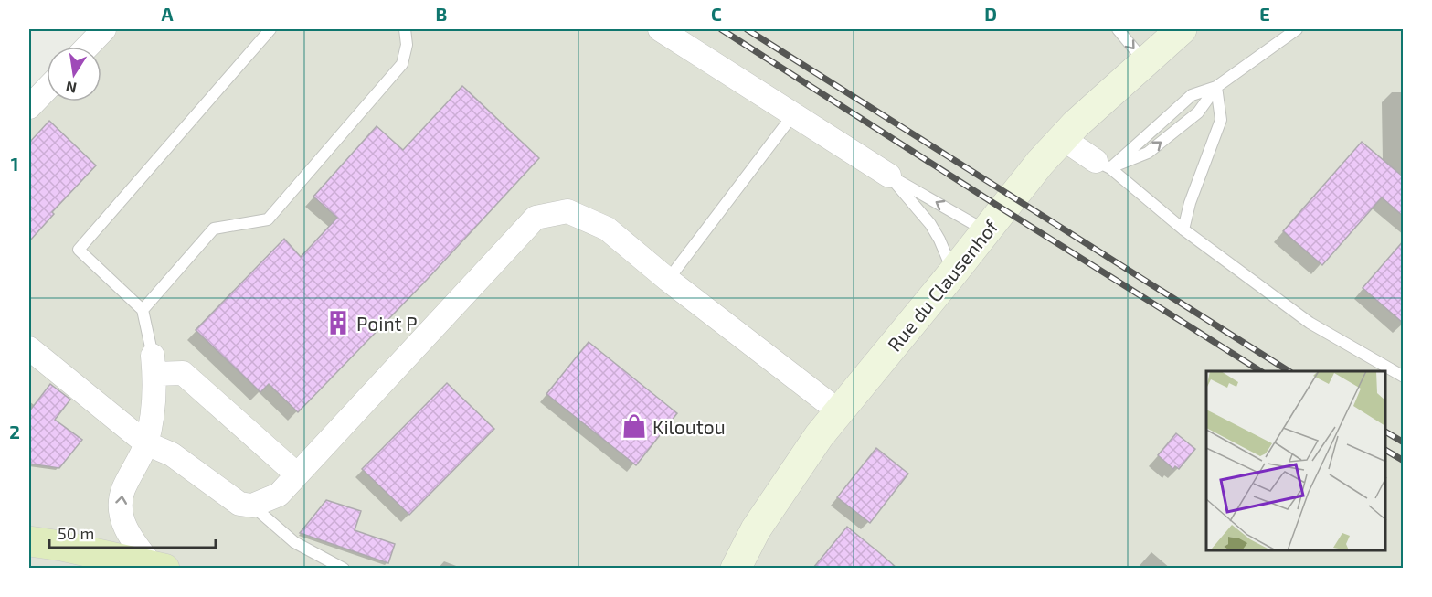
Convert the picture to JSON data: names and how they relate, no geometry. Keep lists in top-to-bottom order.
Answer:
{
  "streets": {
    "street": ["Rue du Clausenhof"]
  },
  "places": {
    "building": ["Point P"],
    "shop": ["Kiloutou"]
  },
  "scale_bar": "50 m",
  "north": "bottom",
  "grid": {
    "columns": [
      "A",
      "B",
      "C",
      "D",
      "E"
    ],
    "rows": ["1", "2"]
  }
}
